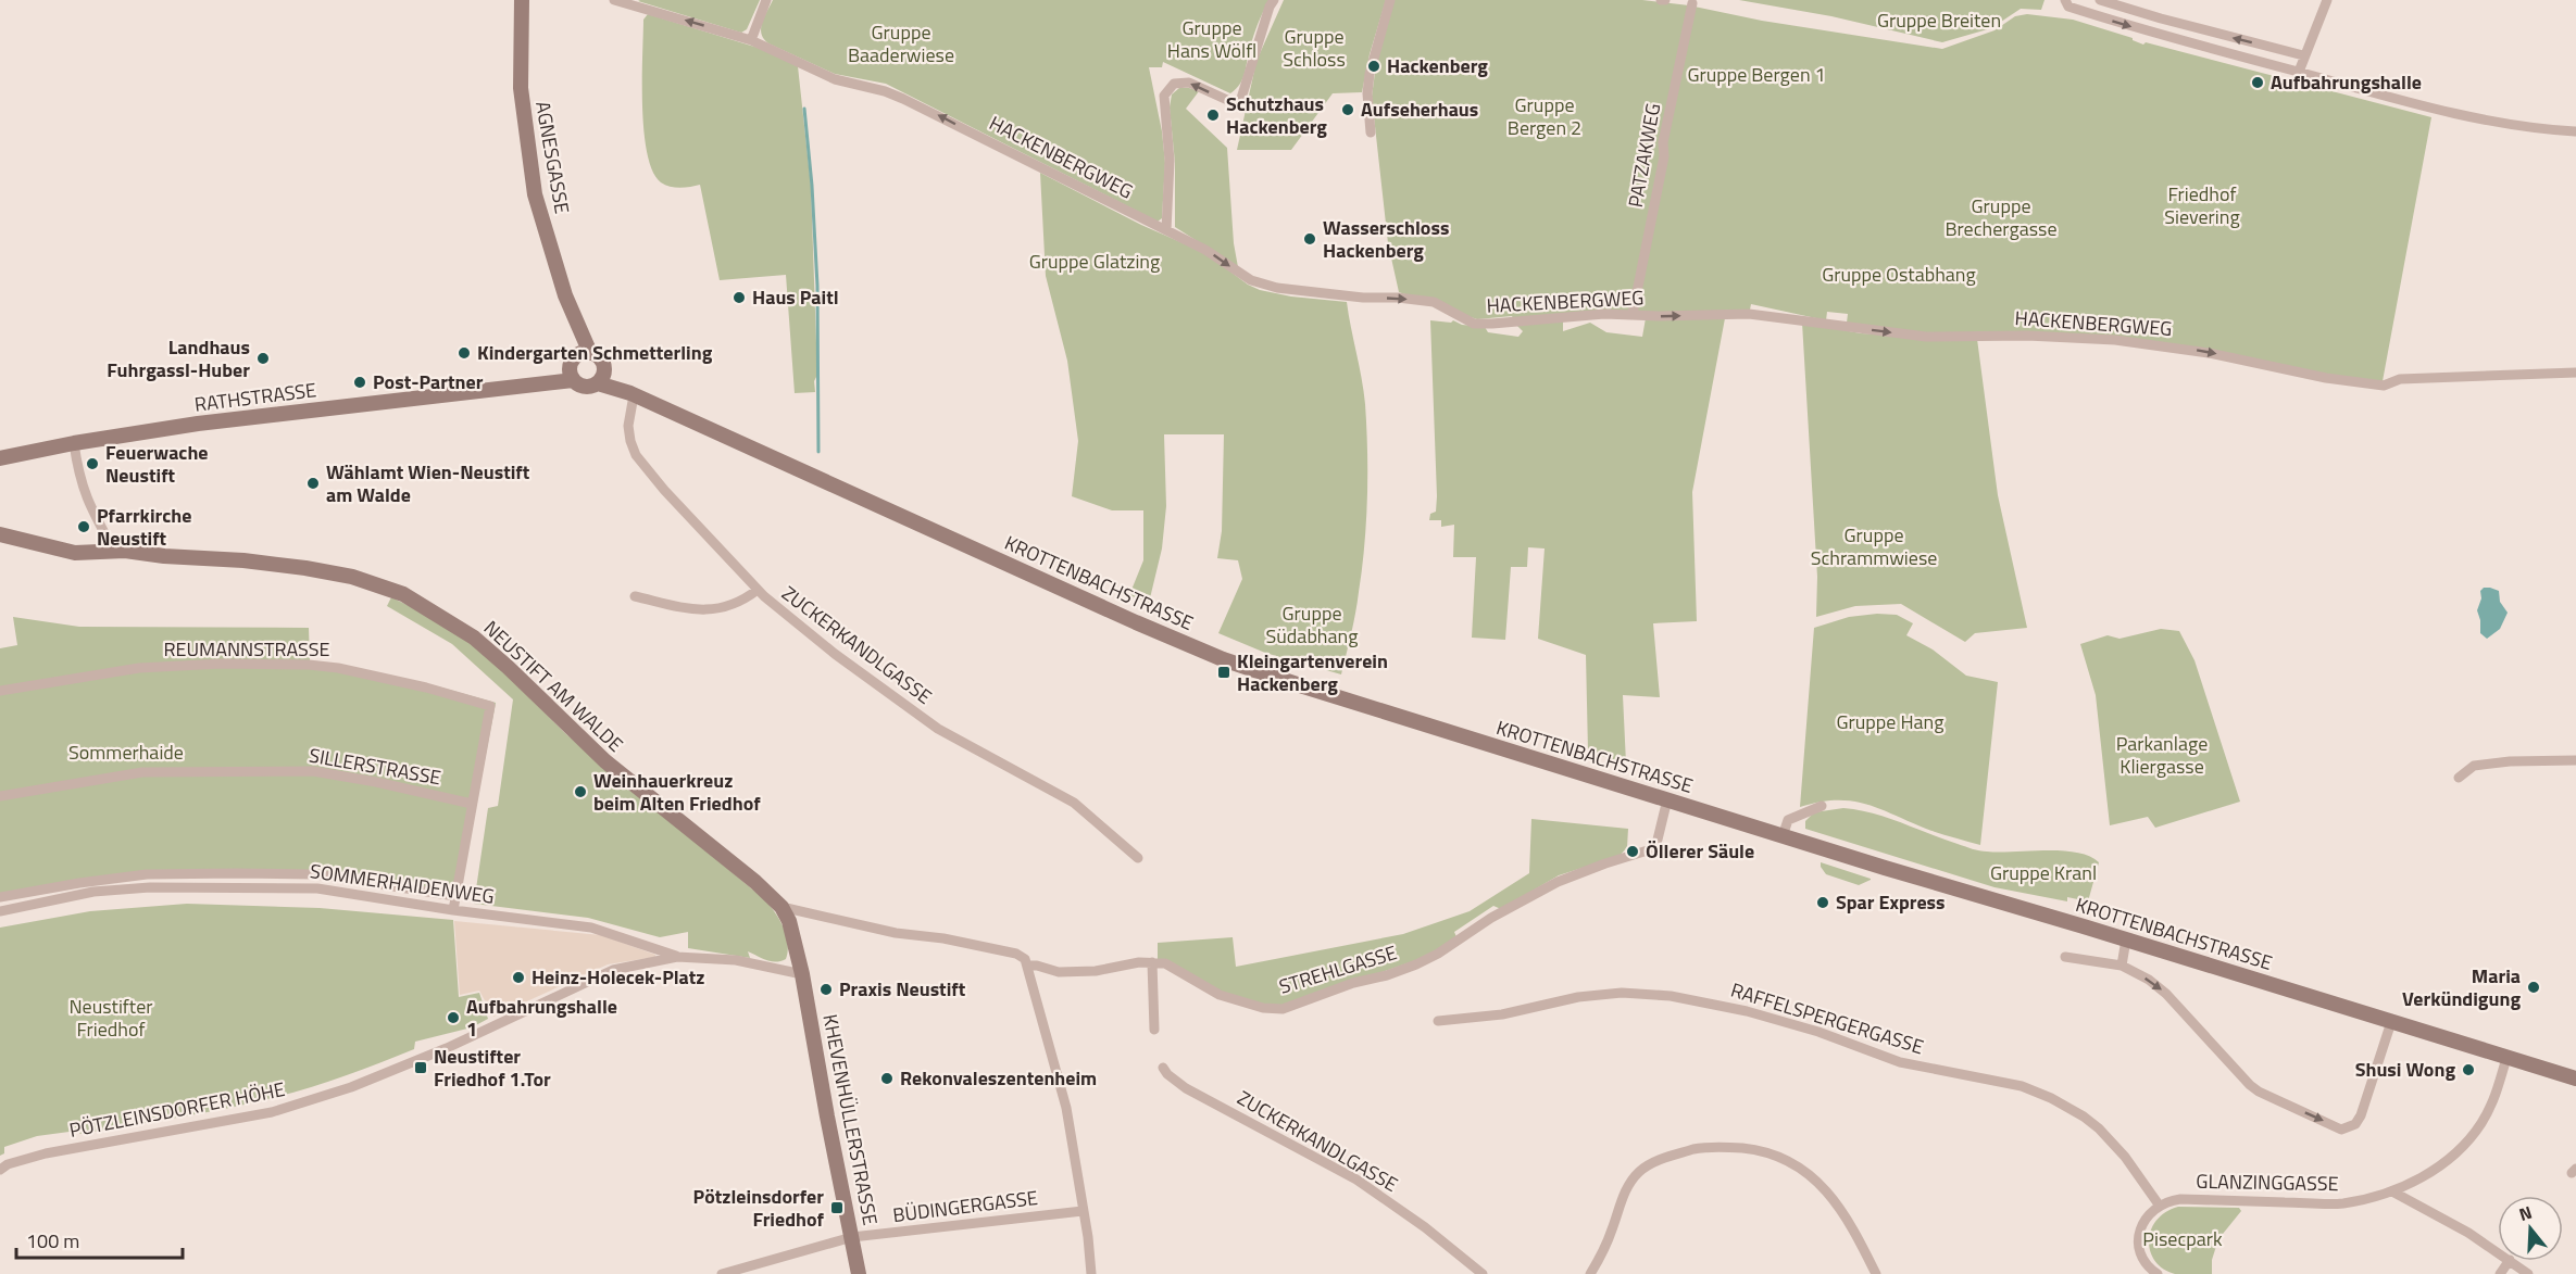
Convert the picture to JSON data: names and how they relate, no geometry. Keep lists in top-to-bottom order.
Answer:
{
  "streets": {
    "main road": [
      "AGNESGASSE",
      "RATHSTRASSE",
      "KROTTENBACHSTRASSE",
      "NEUSTIFT AM WALDE",
      "KHEVENHÜLLERSTRASSE"
    ],
    "street": [
      "PATZAKWEG",
      "HACKENBERGWEG",
      "ZUCKERKANDLGASSE",
      "REUMANNSTRASSE",
      "SILLERSTRASSE",
      "SOMMERHAIDENWEG",
      "STREHLGASSE",
      "RAFFELSPERGERGASSE",
      "PÖTZLEINSDORFER HÖHE",
      "GLANZINGGASSE",
      "BÜDINGERGASSE"
    ]
  },
  "crossings": [
    ["PATZAKWEG", "HACKENBERGWEG"],
    ["AGNESGASSE", "RATHSTRASSE"],
    ["RATHSTRASSE", "KROTTENBACHSTRASSE"],
    ["KROTTENBACHSTRASSE", "ZUCKERKANDLGASSE"],
    ["KROTTENBACHSTRASSE", "STREHLGASSE"],
    ["KROTTENBACHSTRASSE", "GLANZINGGASSE"],
    ["REUMANNSTRASSE", "SILLERSTRASSE"],
    ["NEUSTIFT AM WALDE", "STREHLGASSE"],
    ["NEUSTIFT AM WALDE", "PÖTZLEINSDORFER HÖHE"],
    ["NEUSTIFT AM WALDE", "KHEVENHÜLLERSTRASSE"],
    ["SOMMERHAIDENWEG", "PÖTZLEINSDORFER HÖHE"],
    ["RAFFELSPERGERGASSE", "GLANZINGGASSE"],
    ["PÖTZLEINSDORFER HÖHE", "KHEVENHÜLLERSTRASSE"],
    ["KHEVENHÜLLERSTRASSE", "BÜDINGERGASSE"]
  ],
  "parks": [
    "Gruppe Breiten",
    "Gruppe Hans Wölfl",
    "Gruppe Baaderwiese",
    "Gruppe Schloss",
    "Gruppe Bergen 1",
    "Gruppe Bergen 2",
    "Friedhof Sievering",
    "Gruppe Brechergasse",
    "Gruppe Glatzing",
    "Gruppe Ostabhang",
    "Gruppe Schrammwiese",
    "Gruppe Südabhang",
    "Gruppe Hang",
    "Parkanlage Kliergasse",
    "Sommerhaide",
    "Gruppe Kranl",
    "Neustifter Friedhof",
    "Pisecpark"
  ],
  "places": {
    "other": [
      "Hackenberg",
      "Aufbahrungshalle",
      "Aufseherhaus",
      "Schutzhaus Hackenberg",
      "Wasserschloss Hackenberg",
      "Haus Paitl",
      "Kindergarten Schmetterling",
      "Landhaus Fuhrgassl-Huber",
      "Post-Partner",
      "Feuerwache Neustift",
      "Wählamt Wien-Neustift am Walde",
      "Pfarrkirche Neustift",
      "Weinhauerkreuz beim Alten Friedhof",
      "Öllerer Säule",
      "Spar Express",
      "Heinz-Holecek-Platz",
      "Maria Verkündigung",
      "Praxis Neustift",
      "Aufbahrungshalle 1",
      "Shusi Wong",
      "Rekonvaleszentenheim"
    ],
    "transit": ["Kleingartenverein Hackenberg", "Neustifter Friedhof 1.Tor", "Pötzleinsdorfer Friedhof"]
  },
  "scale_bar": "100 m",
  "north": "top"
}
